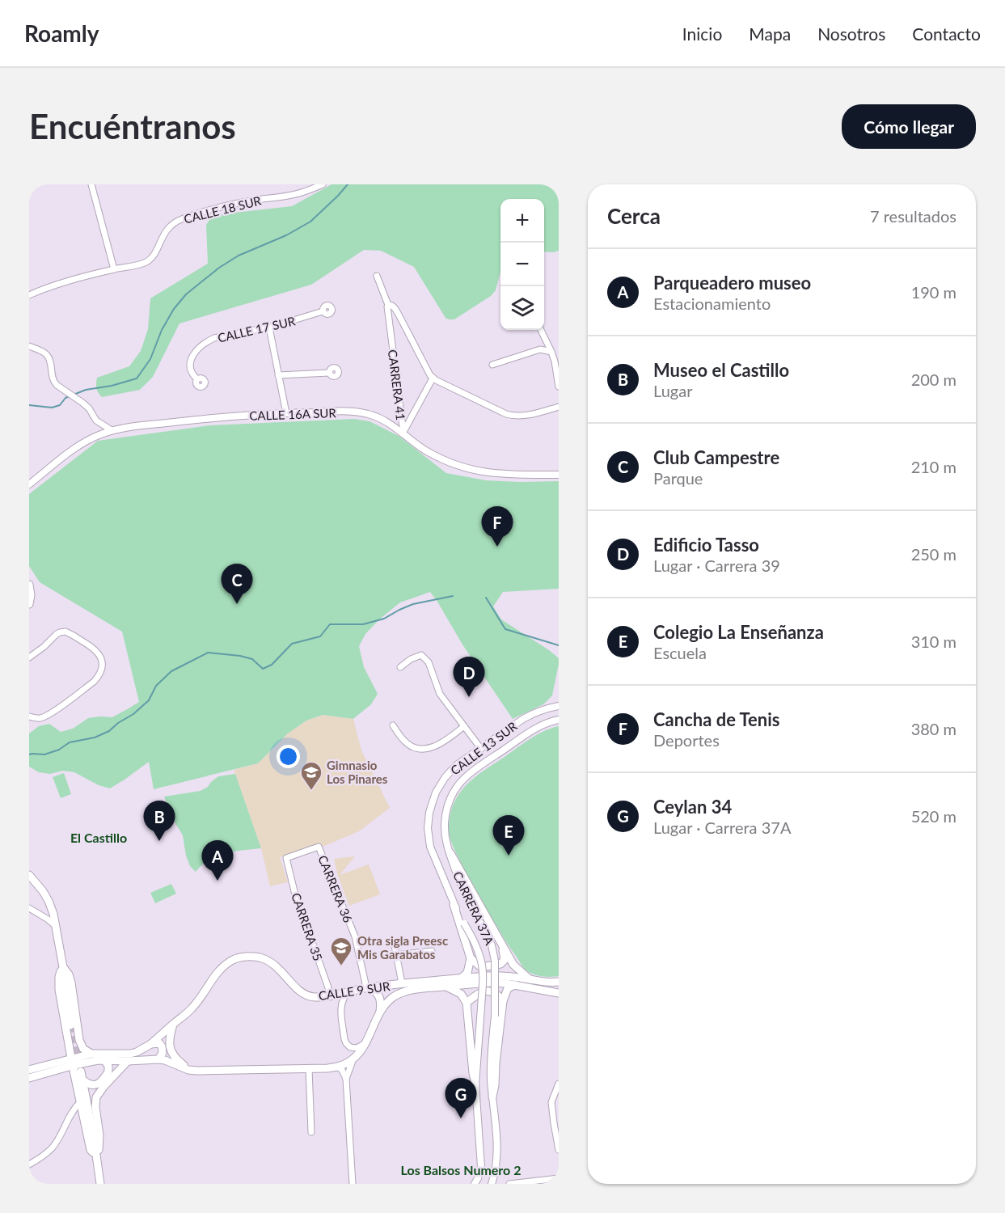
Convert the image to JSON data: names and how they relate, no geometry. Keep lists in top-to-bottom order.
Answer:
{
  "streets": {
    "main road": ["CALLE 9 SUR"],
    "street": [
      "CALLE 18 SUR",
      "CALLE 17 SUR",
      "CARRERA 41",
      "CALLE 16A SUR",
      "CALLE 13 SUR",
      "CARRERA 36",
      "CARRERA 37A",
      "CARRERA 35"
    ]
  },
  "crossings": [
    ["CARRERA 41", "CALLE 16A SUR"],
    ["CALLE 13 SUR", "CARRERA 37A"],
    ["CARRERA 36", "CARRERA 35"],
    ["CARRERA 36", "CALLE 9 SUR"],
    ["CARRERA 35", "CALLE 9 SUR"]
  ],
  "districts": ["El Castillo", "Los Balsos Numero 2"],
  "places": {
    "school or university": ["Gimnasio Los Pinares", "Otra sigla Preesc Mis Garabatos"]
  },
  "page": {
    "header": "Roamly",
    "nav": [
      "Inicio",
      "Mapa",
      "Nosotros",
      "Contacto"
    ],
    "buttons": "Cómo llegar",
    "title": "Encuéntranos",
    "heading": ["Cerca", "7 resultados"],
    "map_buttons": ["+", "−"],
    "list": [
      {
        "mark": "A",
        "name": "Parqueadero museo",
        "note": "Estacionamiento",
        "value": "190 m"
      },
      {
        "mark": "B",
        "name": "Museo el Castillo",
        "note": "Lugar",
        "value": "200 m"
      },
      {
        "mark": "C",
        "name": "Club Campestre",
        "note": "Parque",
        "value": "210 m"
      },
      {
        "mark": "D",
        "name": "Edificio Tasso",
        "note": "Lugar · Carrera 39",
        "value": "250 m"
      },
      {
        "mark": "E",
        "name": "Colegio La Enseñanza",
        "note": "Escuela",
        "value": "310 m"
      },
      {
        "mark": "F",
        "name": "Cancha de Tenis",
        "note": "Deportes",
        "value": "380 m"
      },
      {
        "mark": "G",
        "name": "Ceylan 34",
        "note": "Lugar · Carrera 37A",
        "value": "520 m"
      }
    ],
    "pins": [
      "F",
      "C",
      "D",
      "B",
      "E",
      "A",
      "G"
    ]
  }
}
